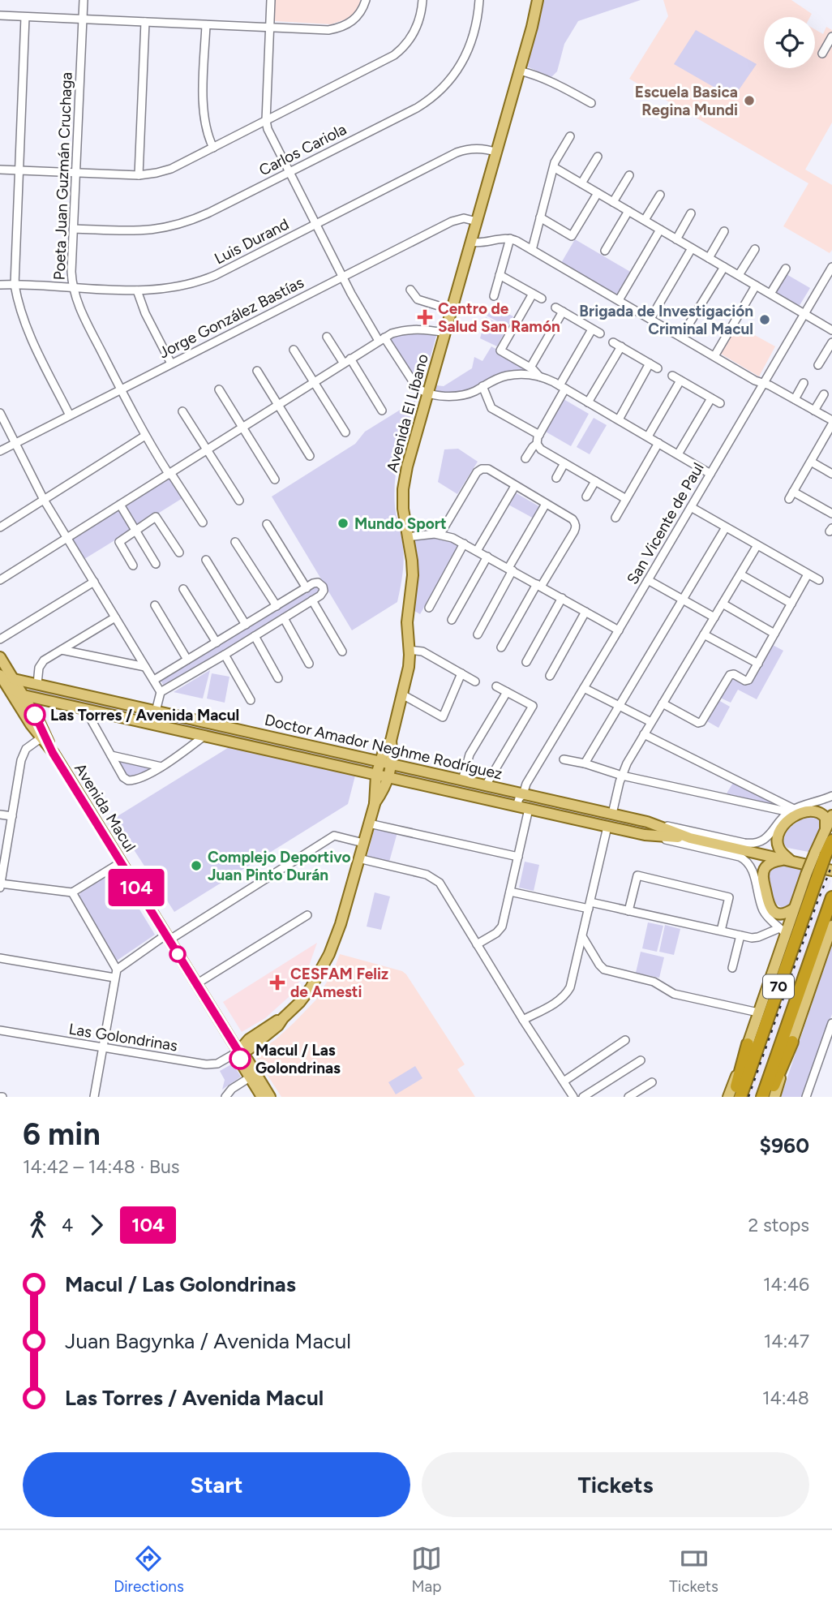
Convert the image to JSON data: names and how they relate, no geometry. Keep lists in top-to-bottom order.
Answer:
{
  "streets": {
    "highway": ["70"],
    "main road": ["Avenida El Líbano", "Doctor Amador Neghme Rodríguez", "Avenida Macul"],
    "street": [
      "Carlos Cariola",
      "Poeta Juan Guzmán Cruchaga",
      "Luis Durand",
      "Jorge González Bastías",
      "San Vicente de Paul",
      "Las Golondrinas"
    ]
  },
  "crossings": [
    ["Carlos Cariola", "Poeta Juan Guzmán Cruchaga"],
    ["Poeta Juan Guzmán Cruchaga", "Luis Durand"],
    ["Poeta Juan Guzmán Cruchaga", "Jorge González Bastías"],
    ["Luis Durand", "Avenida El Líbano"],
    ["Jorge González Bastías", "Avenida El Líbano"],
    ["Avenida El Líbano", "Doctor Amador Neghme Rodríguez"],
    ["Avenida El Líbano", "Avenida Macul"],
    ["Avenida El Líbano", "Las Golondrinas"],
    ["San Vicente de Paul", "Doctor Amador Neghme Rodríguez"],
    ["Doctor Amador Neghme Rodríguez", "Avenida Macul"],
    ["Avenida Macul", "Las Golondrinas"]
  ],
  "places": {
    "other": [
      "Escuela Basica Regina Mundi",
      "Brigada de Investigación Criminal Macul",
      "Mundo Sport",
      "Las Torres / Avenida Macul",
      "Complejo Deportivo Juan Pinto Durán",
      "Macul / Las Golondrinas"
    ],
    "health": ["Centro de Salud San Ramón", "CESFAM Feliz de Amesti"]
  },
  "lines": ["bus line 104"],
  "page": {
    "on_map": "104",
    "heading": ["6 min", "14:42 – 14:48 · Bus", "$960"],
    "legs": ["4", "104", "2 stops"],
    "list": [
      {
        "name": "Macul / Las Golondrinas",
        "value": "14:46"
      },
      {
        "name": "Juan Bagynka / Avenida Macul",
        "value": "14:47"
      },
      {
        "name": "Las Torres / Avenida Macul",
        "value": "14:48"
      }
    ],
    "buttons": ["Start", "Tickets"],
    "tabs": ["Directions", "Map", "Tickets"]
  }
}
